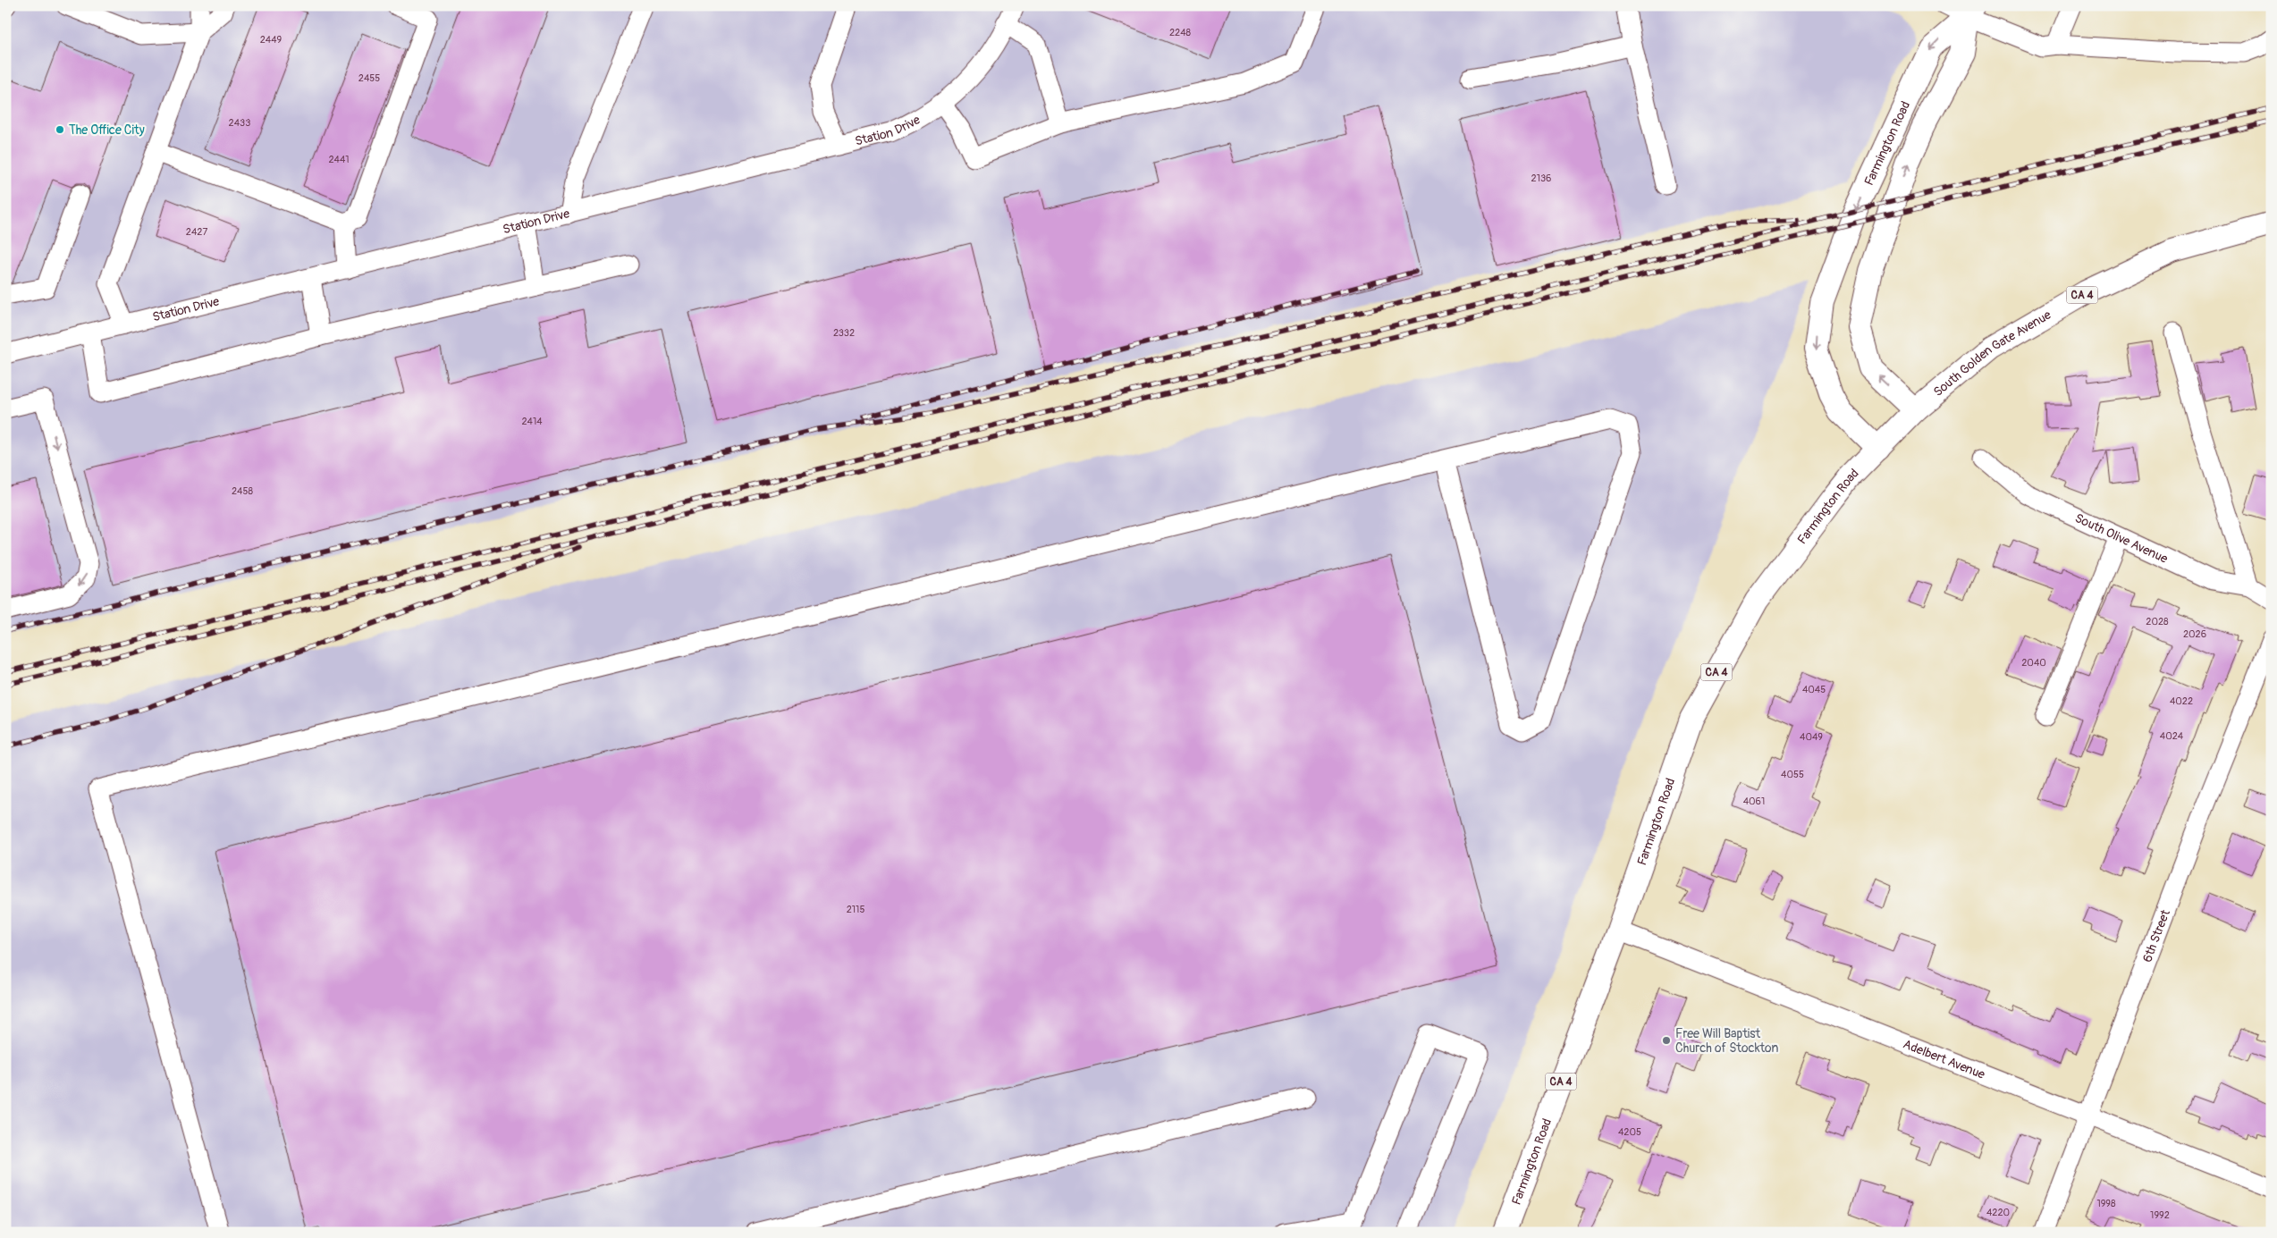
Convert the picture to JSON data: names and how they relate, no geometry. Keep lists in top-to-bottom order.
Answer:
{
  "streets": {
    "main road": ["Farmington Road", "CA 4", "South Golden Gate Avenue"],
    "street": [
      "Station Drive",
      "South Olive Avenue",
      "6th Street",
      "Adelbert Avenue"
    ]
  },
  "crossings": [
    ["Farmington Road", "South Golden Gate Avenue"],
    ["Farmington Road", "Adelbert Avenue"],
    ["6th Street", "Adelbert Avenue"]
  ],
  "places": ["The Office City", "Free Will Baptist Church of Stockton"],
  "house_numbers": [
    "2248",
    "2449",
    "2455",
    "2433",
    "2441",
    "2136",
    "2427",
    "2332",
    "2414",
    "2458",
    "2028",
    "2026",
    "2040",
    "4045",
    "4022",
    "4024",
    "4049",
    "4055",
    "4061",
    "2115",
    "4205",
    "1998",
    "4220",
    "1992"
  ]
}
